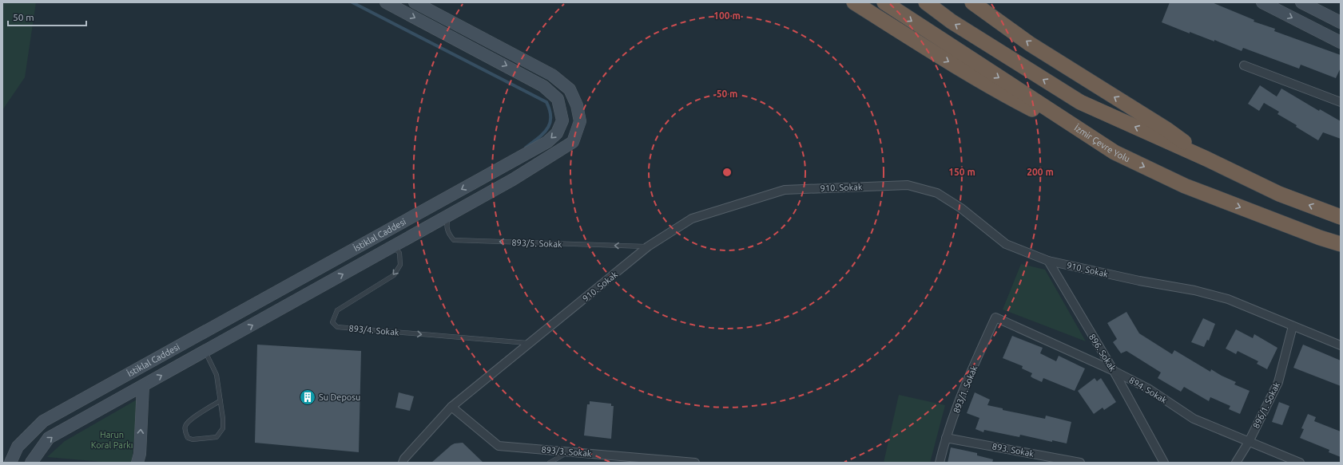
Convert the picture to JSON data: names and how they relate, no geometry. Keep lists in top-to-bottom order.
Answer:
{
  "streets": {
    "highway": ["İzmir Çevre Yolu"],
    "main road": ["İstiklal Caddesi"],
    "street": [
      "910. Sokak",
      "896. Sokak",
      "893/1. Sokak",
      "894. Sokak",
      "896/1. Sokak",
      "893. Sokak",
      "893/3. Sokak"
    ],
    "lane": ["893/5. Sokak", "893/4. Sokak"]
  },
  "crossings": [
    ["910. Sokak", "893/5. Sokak"],
    ["910. Sokak", "893/4. Sokak"],
    ["910. Sokak", "896. Sokak"],
    ["910. Sokak", "896/1. Sokak"],
    ["910. Sokak", "893/3. Sokak"],
    ["İstiklal Caddesi", "893/5. Sokak"],
    ["İstiklal Caddesi", "893/4. Sokak"],
    ["896. Sokak", "894. Sokak"],
    ["893/1. Sokak", "894. Sokak"],
    ["893/1. Sokak", "893. Sokak"],
    ["894. Sokak", "896/1. Sokak"]
  ],
  "one_way": ["893/5. Sokak"],
  "parks": ["Harun Koral Parkı"],
  "places": {
    "building": ["Su Deposu"]
  },
  "scale_bar": "50 m",
  "rings": [
    "100 m",
    "50 m",
    "150 m",
    "200 m"
  ]
}
